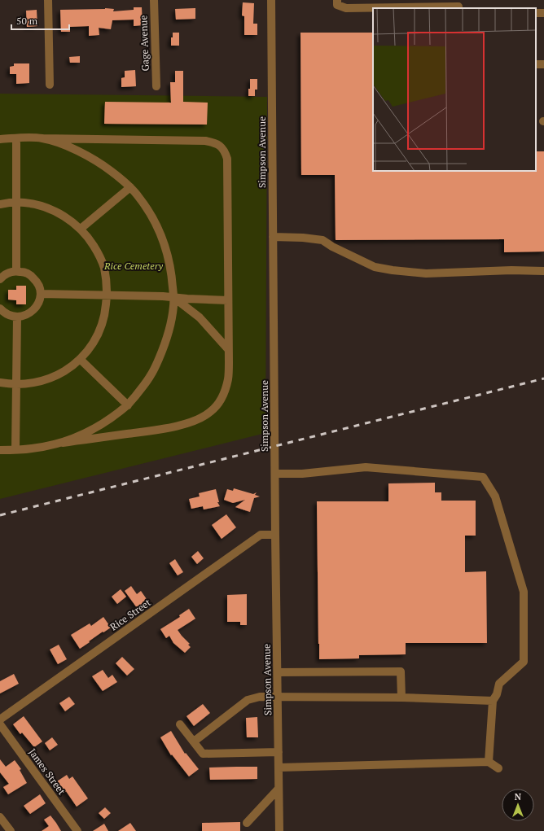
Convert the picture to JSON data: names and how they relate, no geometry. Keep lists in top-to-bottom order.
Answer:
{
  "streets": {
    "street": [
      "Gage Avenue",
      "Simpson Avenue",
      "Rice Street",
      "James Street"
    ]
  },
  "crossings": [
    ["Simpson Avenue", "Rice Street"]
  ],
  "parks": ["Rice Cemetery"],
  "scale_bar": "50 m",
  "north": "top"
}
